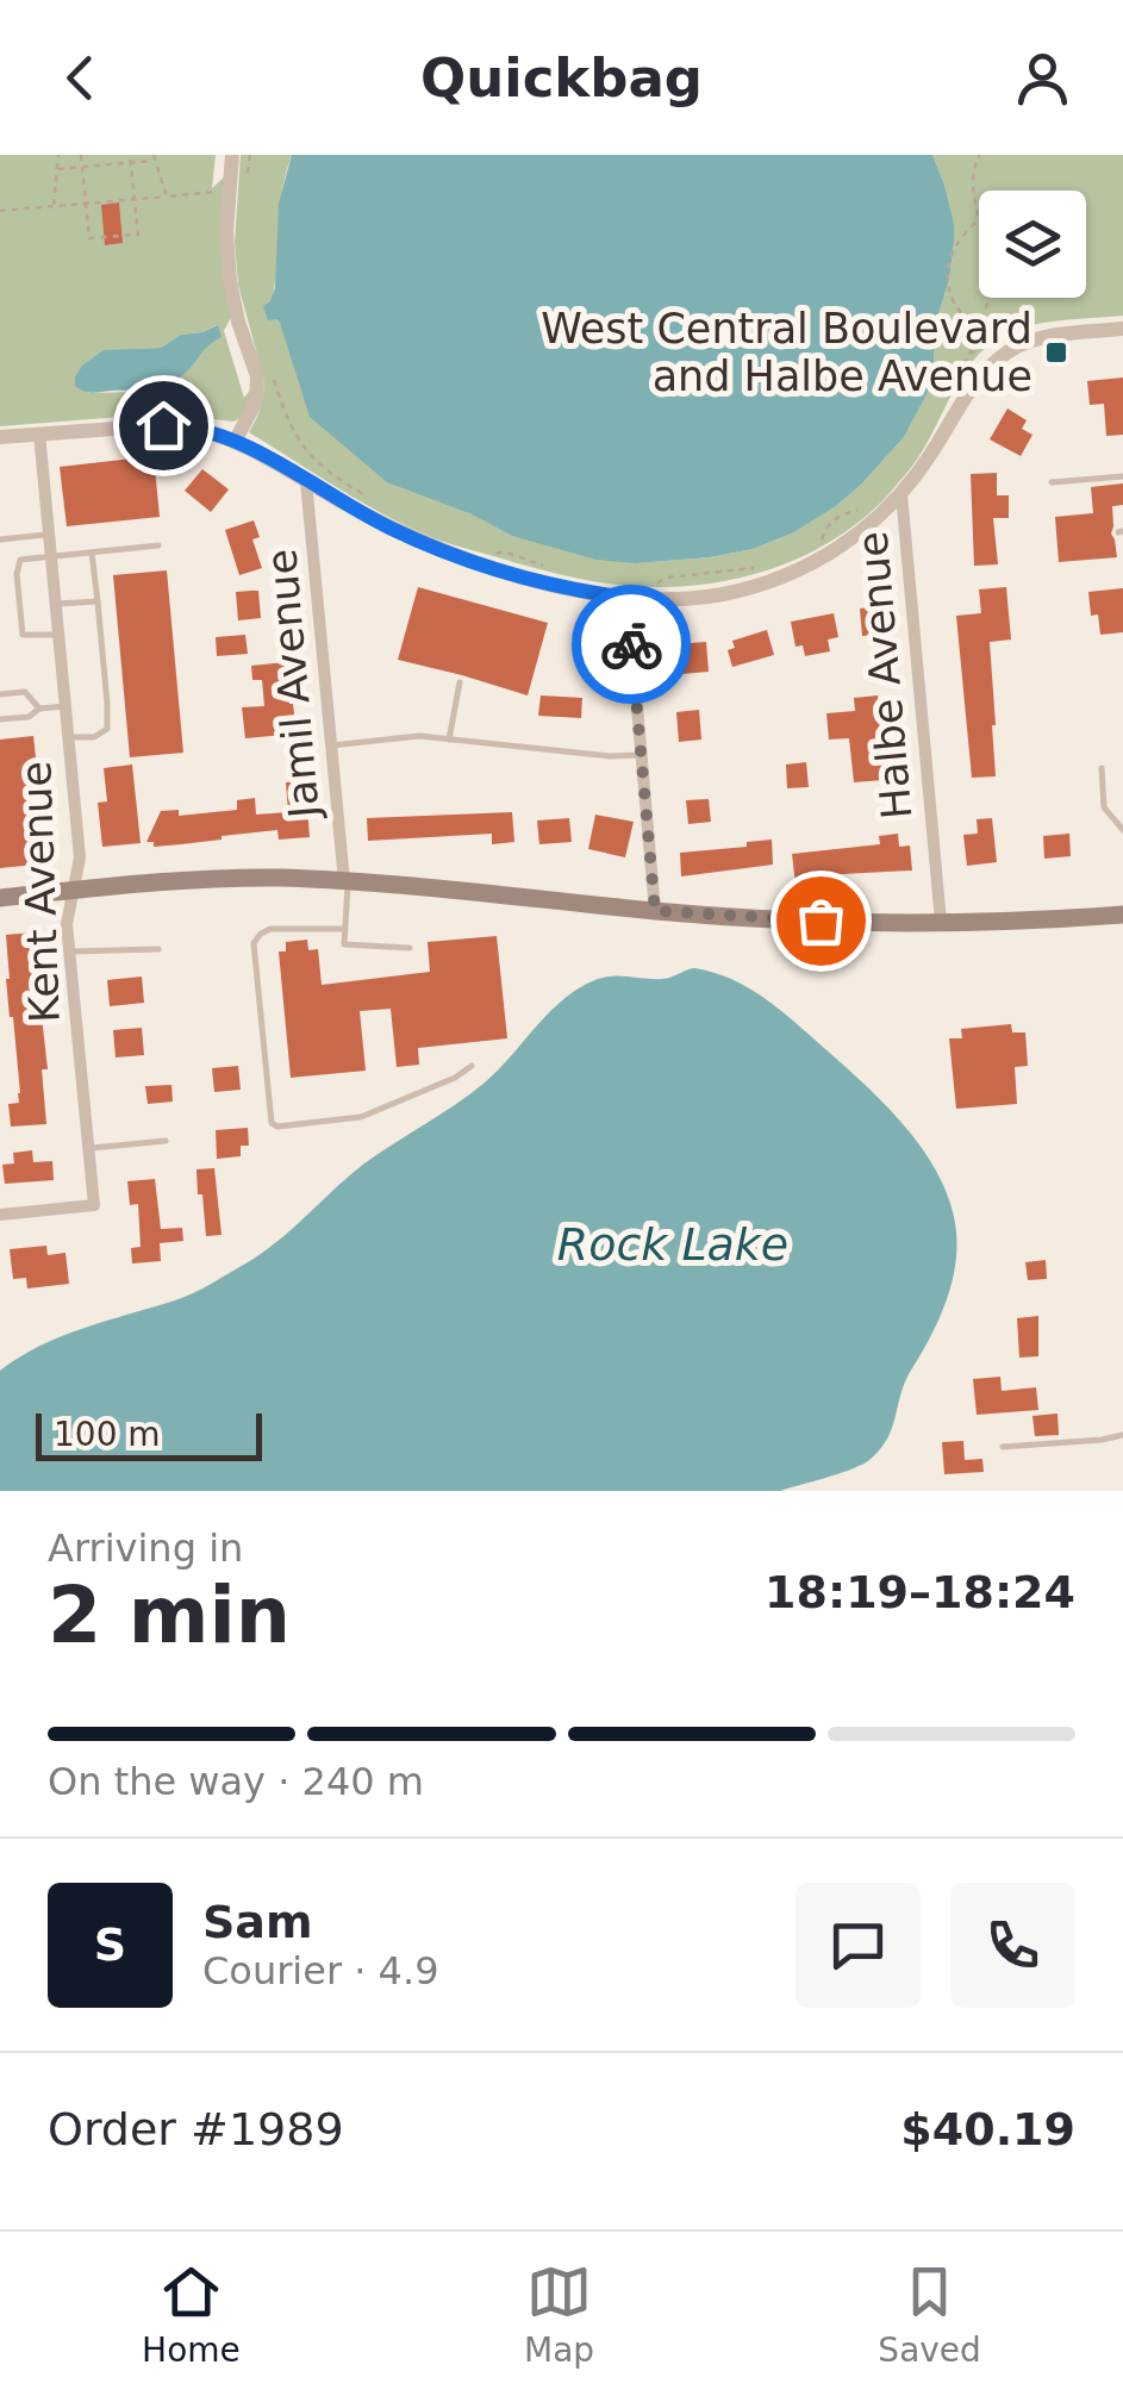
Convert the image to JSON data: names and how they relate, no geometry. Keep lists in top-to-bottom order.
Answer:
{
  "streets": {
    "street": ["Halbe Avenue", "Jamil Avenue", "Kent Avenue"]
  },
  "water": ["Rock Lake"],
  "places": {
    "transit": ["West Central Boulevard and Halbe Avenue"]
  },
  "scale_bar": "100 m",
  "page": {
    "header": "Quickbag",
    "scale": "100 m",
    "heading": ["2 min", "Arriving in", "18:19–18:24"],
    "panel": [
      "Sam",
      "Courier · 4.9",
      "Order #1989",
      "$40.19"
    ],
    "bar": "On the way · 240 m",
    "round": "S",
    "tabs": ["Home", "Map", "Saved"]
  }
}
